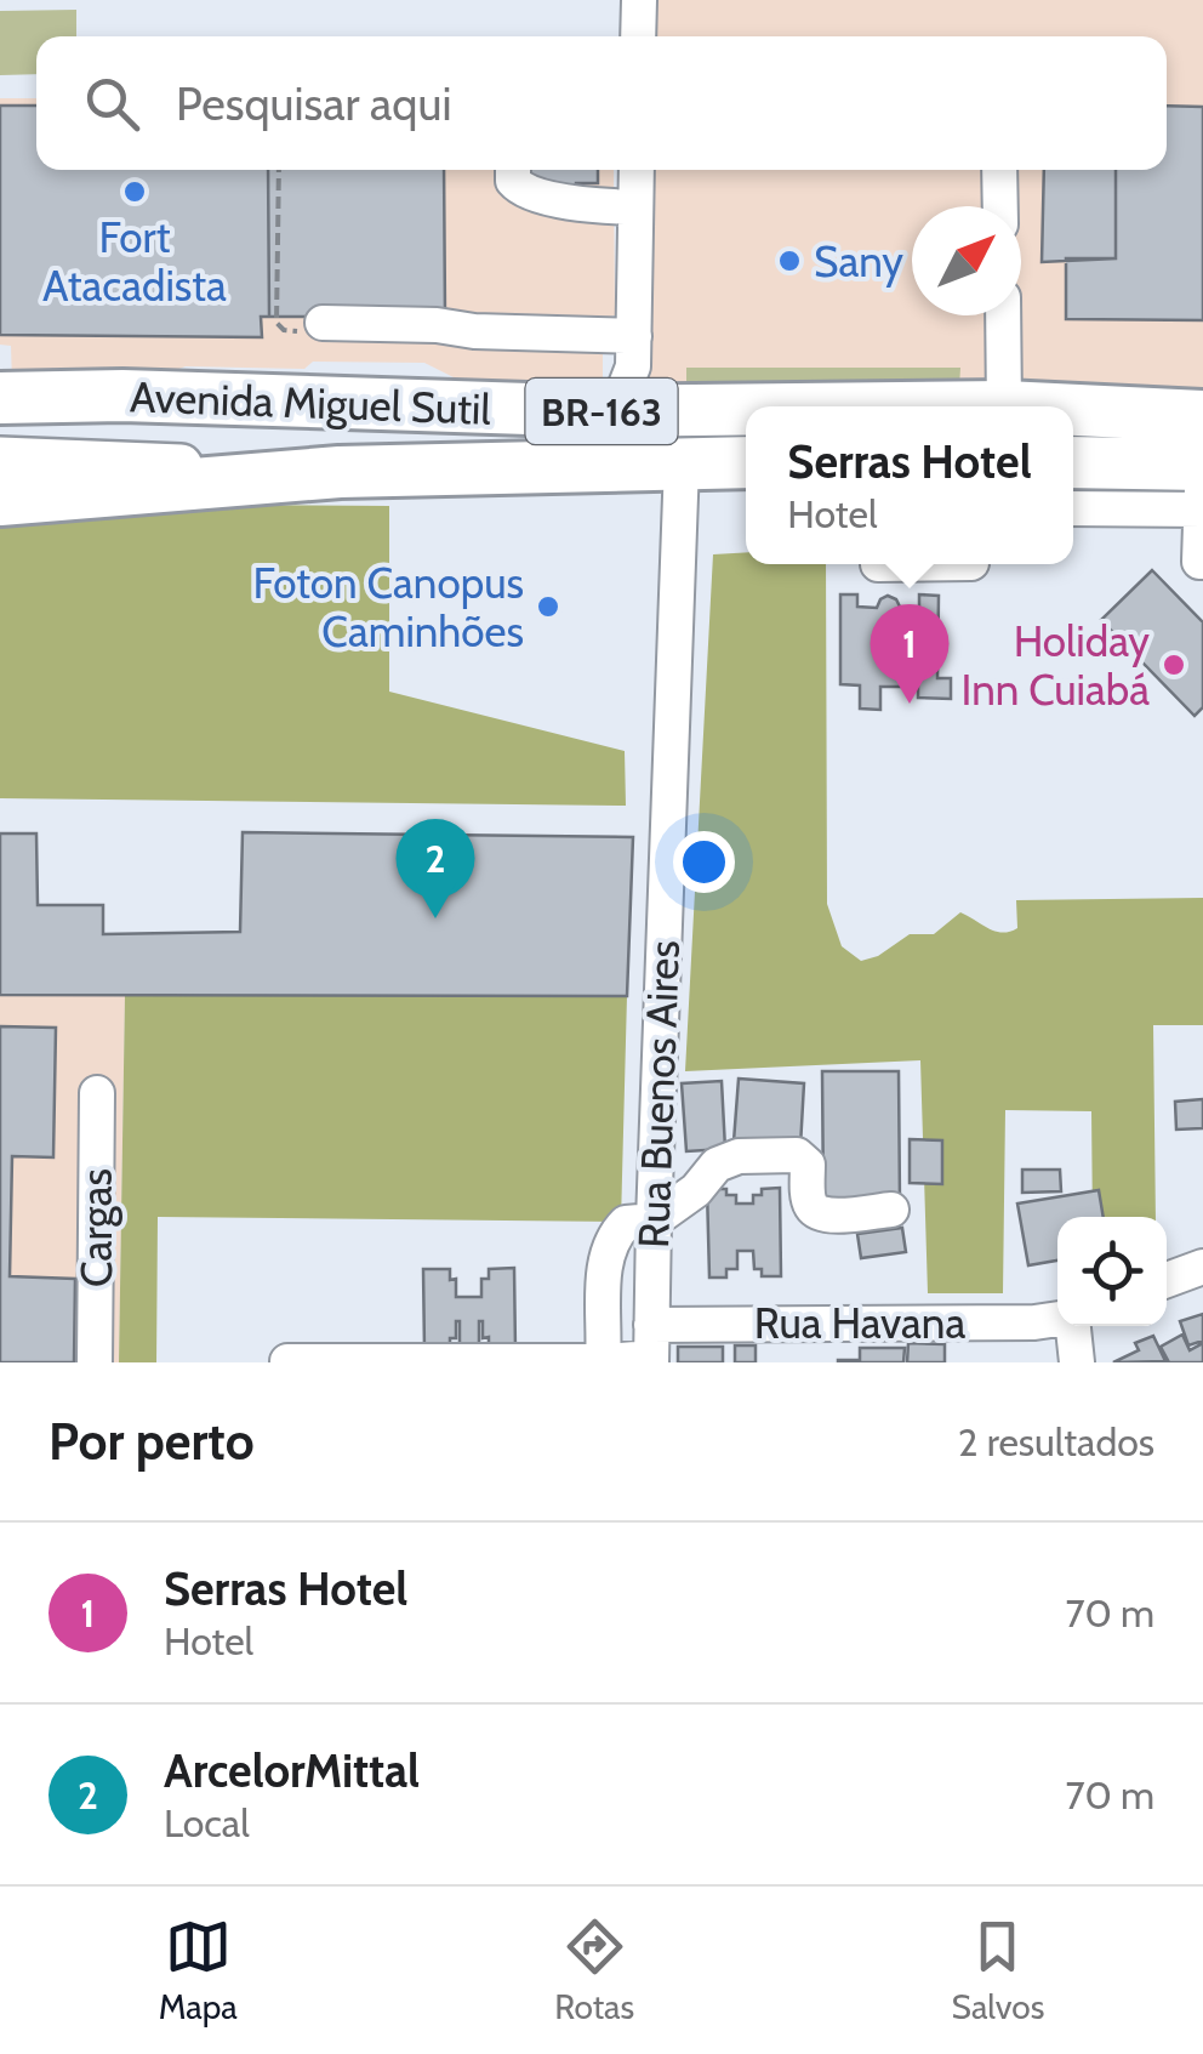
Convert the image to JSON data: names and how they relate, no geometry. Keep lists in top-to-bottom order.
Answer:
{
  "streets": {
    "highway": ["Avenida Miguel Sutil", "BR-163"],
    "street": ["Rua Buenos Aires", "Cargas", "Rua Havana"]
  },
  "crossings": [
    ["Avenida Miguel Sutil", "BR-163"],
    ["Avenida Miguel Sutil", "Rua Buenos Aires"],
    ["Rua Buenos Aires", "Rua Havana"]
  ],
  "places": [
    "Fort Atacadista",
    "Sany",
    "Foton Canopus Caminhões",
    "Holiday Inn Cuiabá"
  ],
  "north": "top right",
  "page": {
    "search": "Pesquisar aqui",
    "popup": ["Serras Hotel", "Hotel"],
    "pins": ["1", "2"],
    "heading": ["Por perto", "2 resultados"],
    "list": [
      {
        "mark": "1",
        "name": "Serras Hotel",
        "note": "Hotel",
        "value": "70 m"
      },
      {
        "mark": "2",
        "name": "ArcelorMittal",
        "note": "Local",
        "value": "70 m"
      }
    ],
    "nav": ["Mapa", "Rotas", "Salvos"]
  }
}
